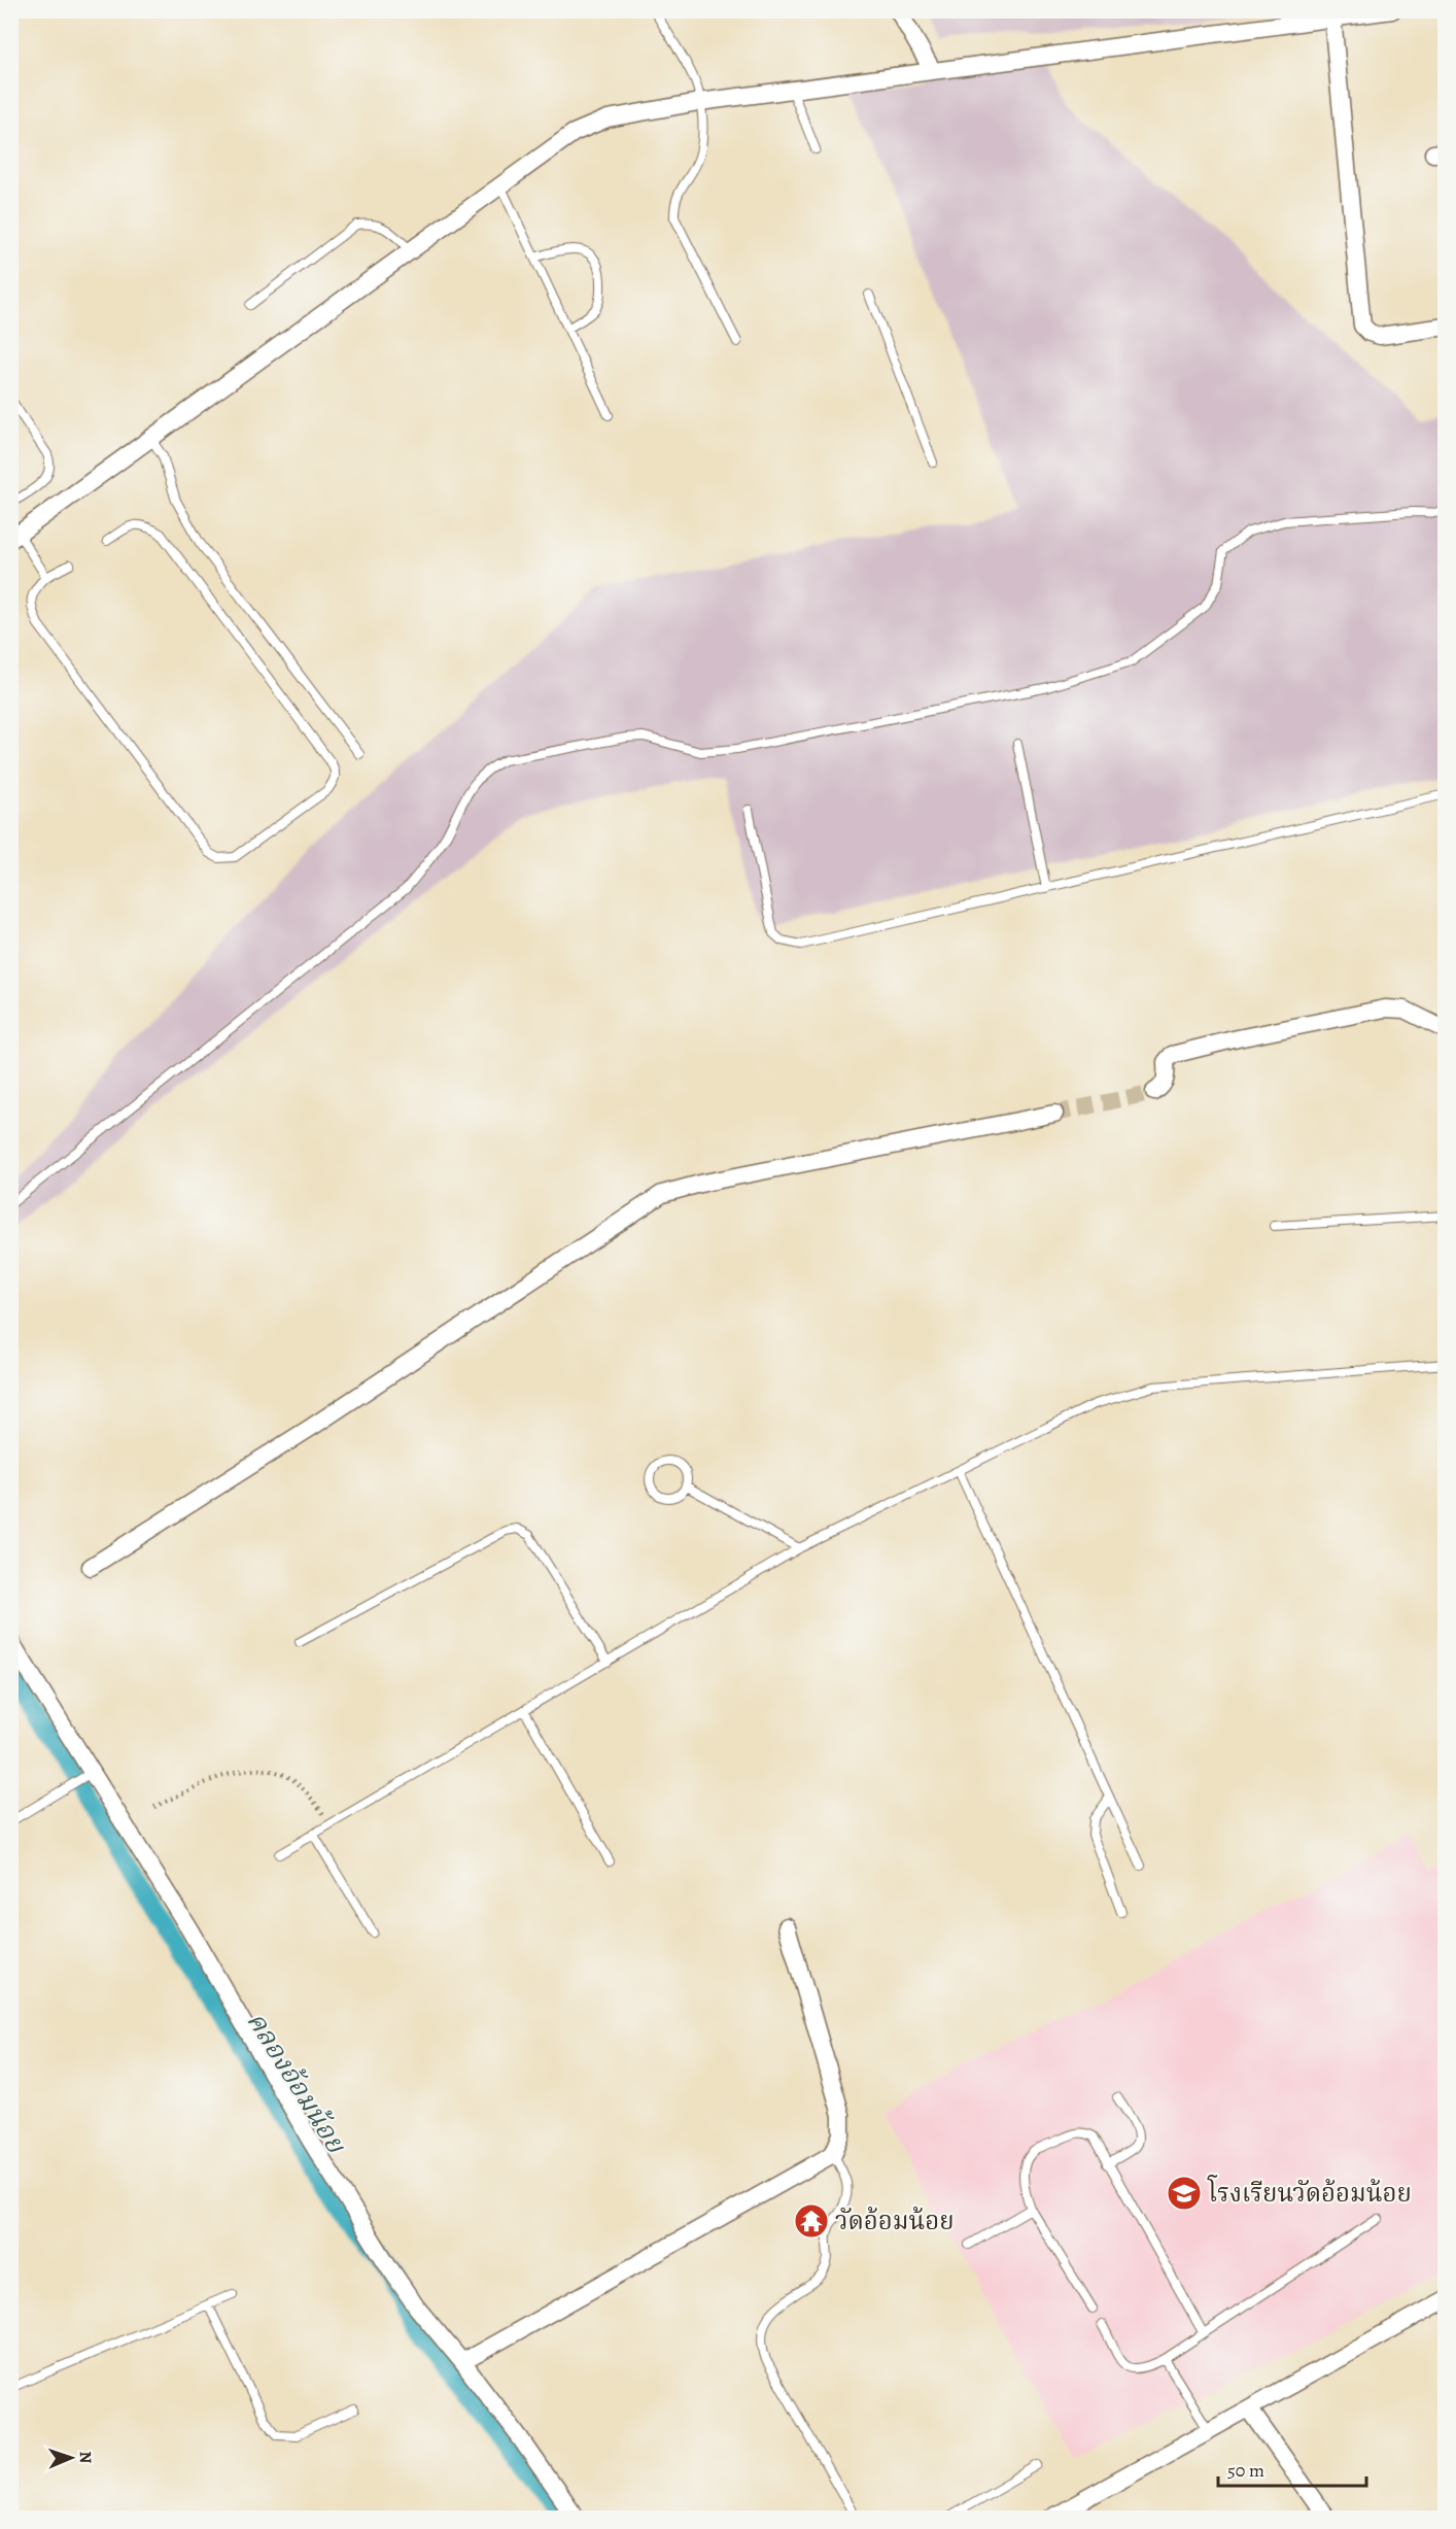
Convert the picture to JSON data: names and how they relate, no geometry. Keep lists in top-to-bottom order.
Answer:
{
  "water": ["คลองอ้อมน้อย"],
  "places": {
    "school or university": ["โรงเรียนวัดอ้อมน้อย"],
    "temple": ["วัดอ้อมน้อย"]
  },
  "scale_bar": "50 m",
  "north": "right"
}
